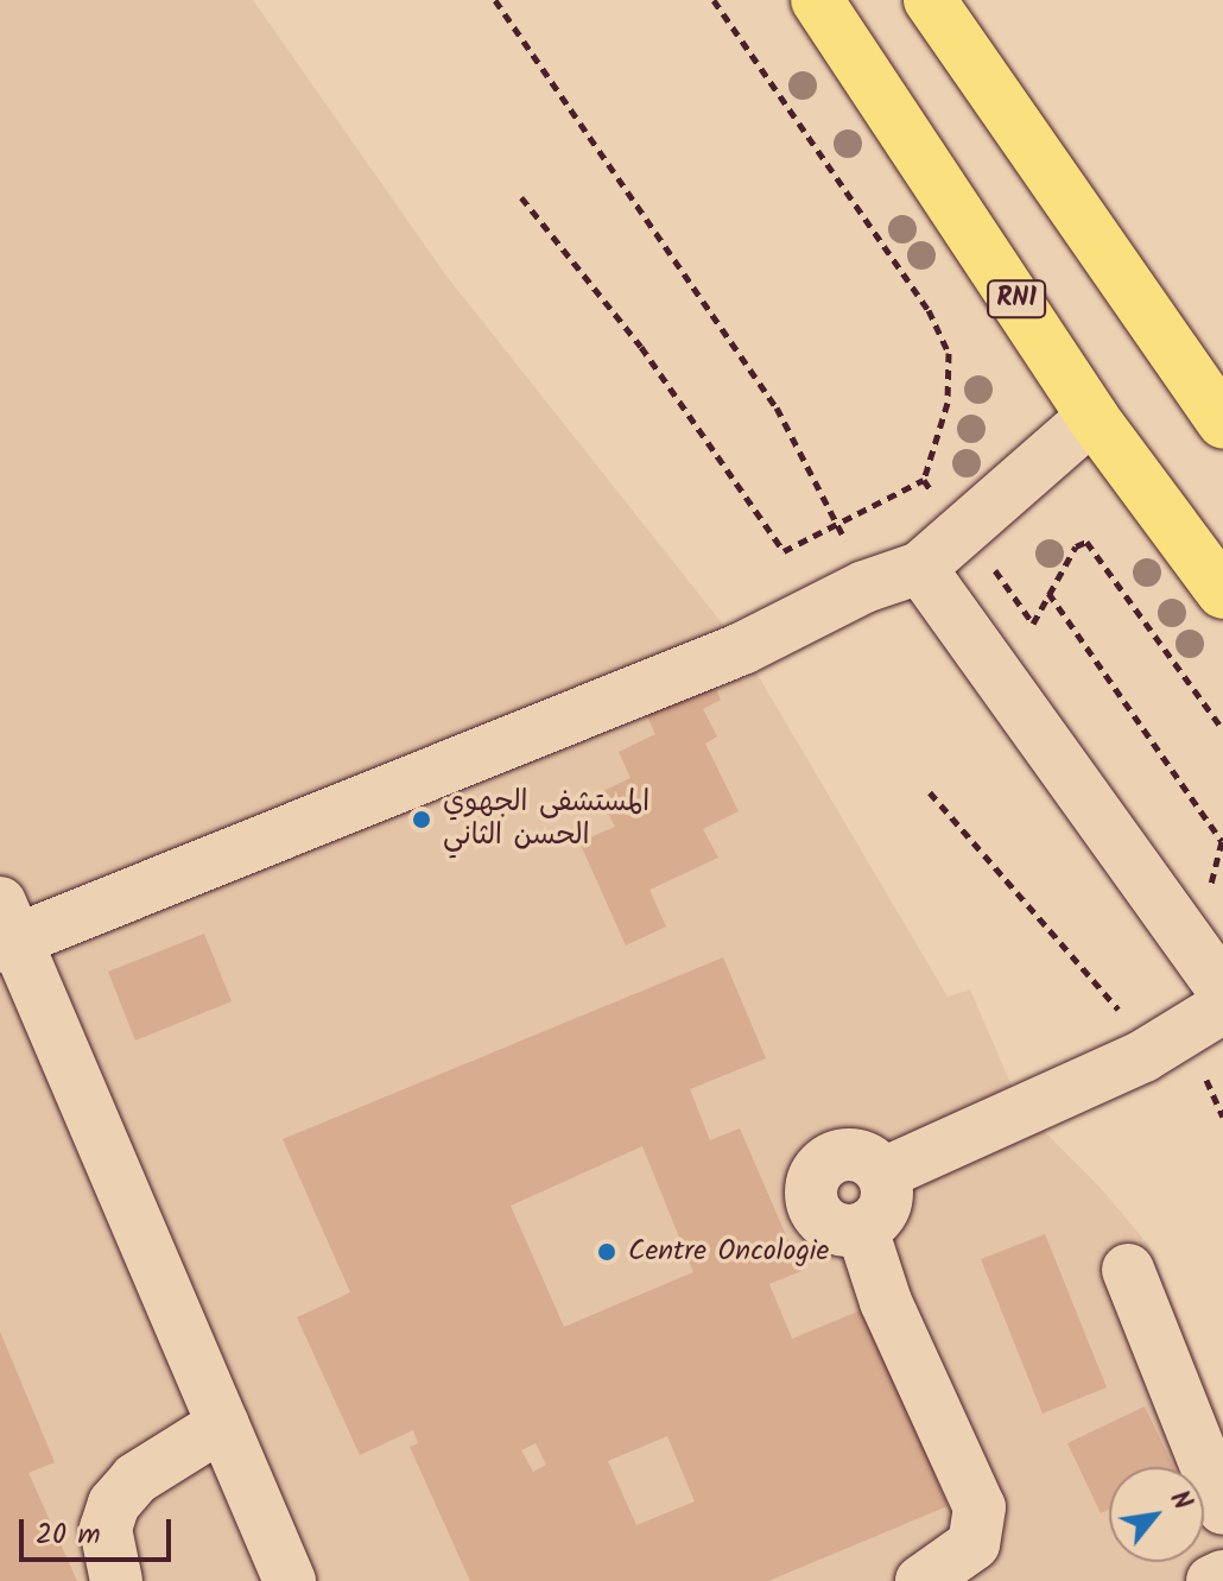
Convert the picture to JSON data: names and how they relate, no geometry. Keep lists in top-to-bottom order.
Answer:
{
  "streets": {
    "highway": ["RN1"]
  },
  "places": ["المستشفى الجهوي الحسن الثاني", "Centre Oncologie"],
  "scale_bar": "20 m",
  "north": "top right"
}
